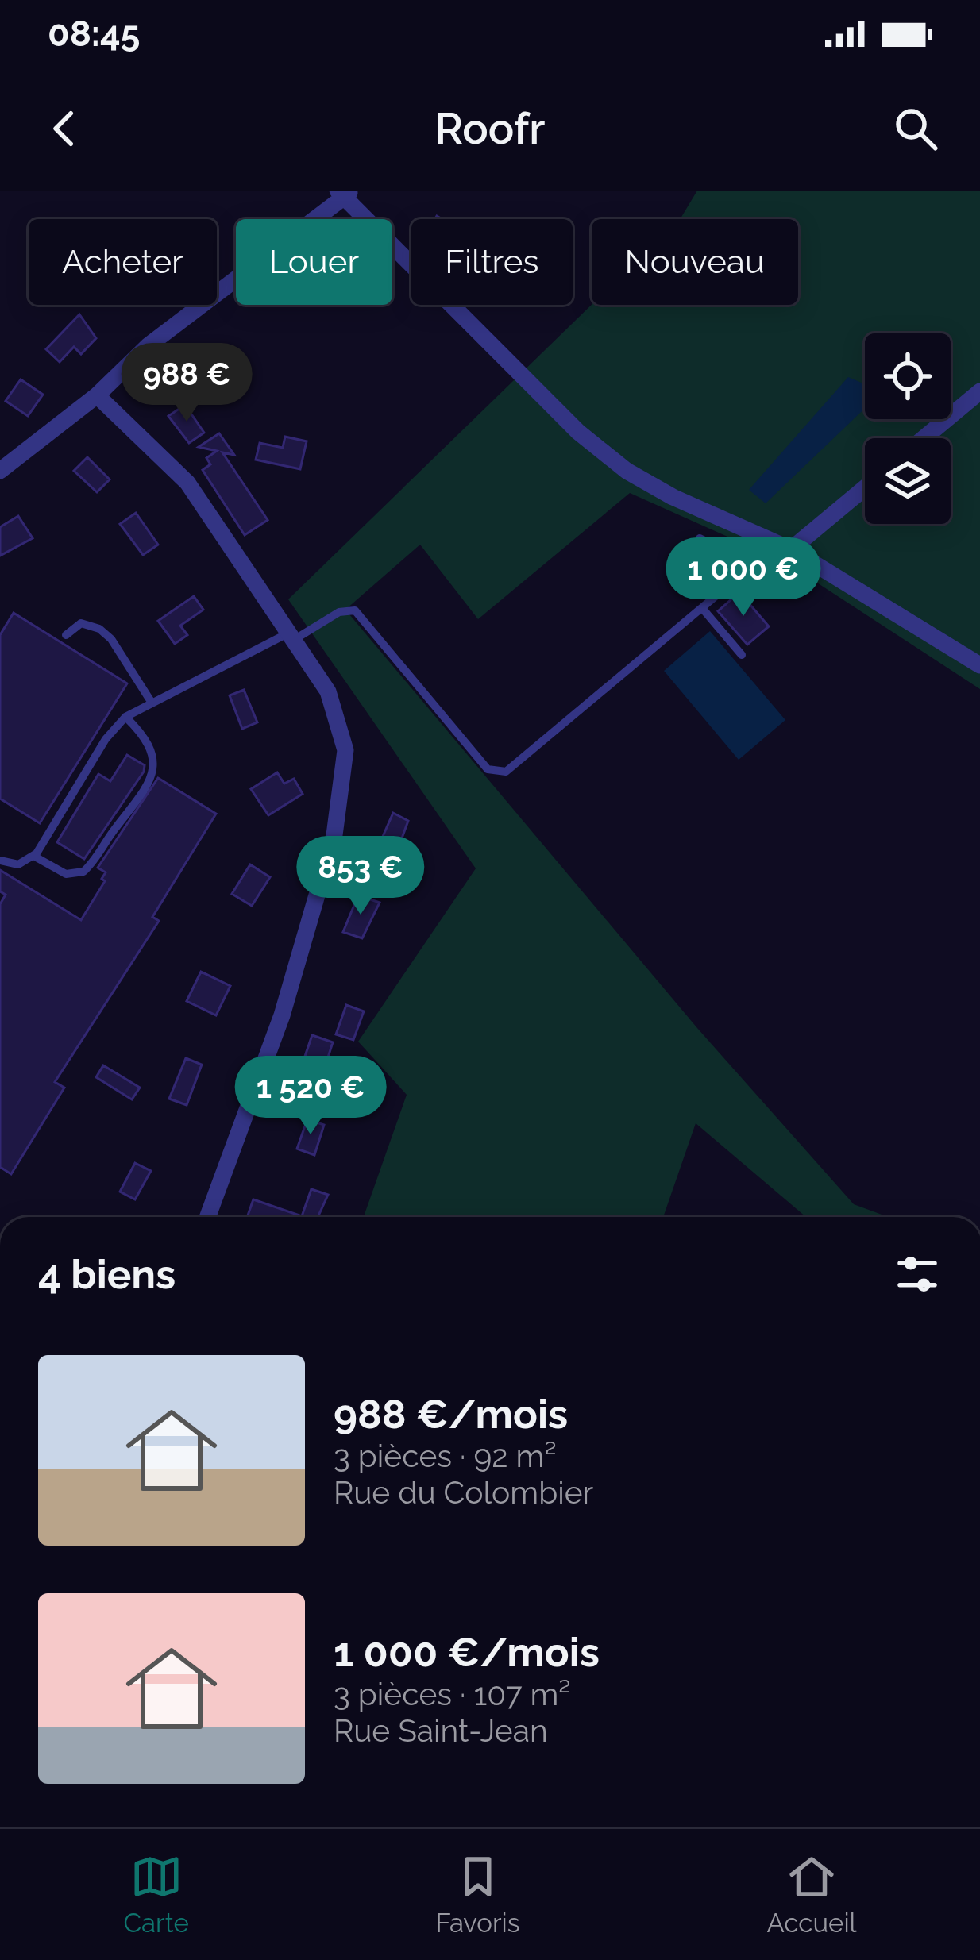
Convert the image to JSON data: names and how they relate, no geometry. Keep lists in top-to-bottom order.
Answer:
{
  "page": {
    "status": "08:45",
    "header": "Roofr",
    "chip": [
      "Acheter",
      "Louer",
      "Filtres",
      "Nouveau"
    ],
    "price": [
      "988 €",
      "1 000 €",
      "853 €",
      "1 520 €"
    ],
    "heading": "4 biens",
    "list": [
      {
        "name": "988 €/mois",
        "note": "3 pièces · 92 m² · Rue du Colombier"
      },
      {
        "name": "1 000 €/mois",
        "note": "3 pièces · 107 m² · Rue Saint-Jean"
      }
    ],
    "tabs": ["Carte", "Favoris", "Accueil"]
  }
}
